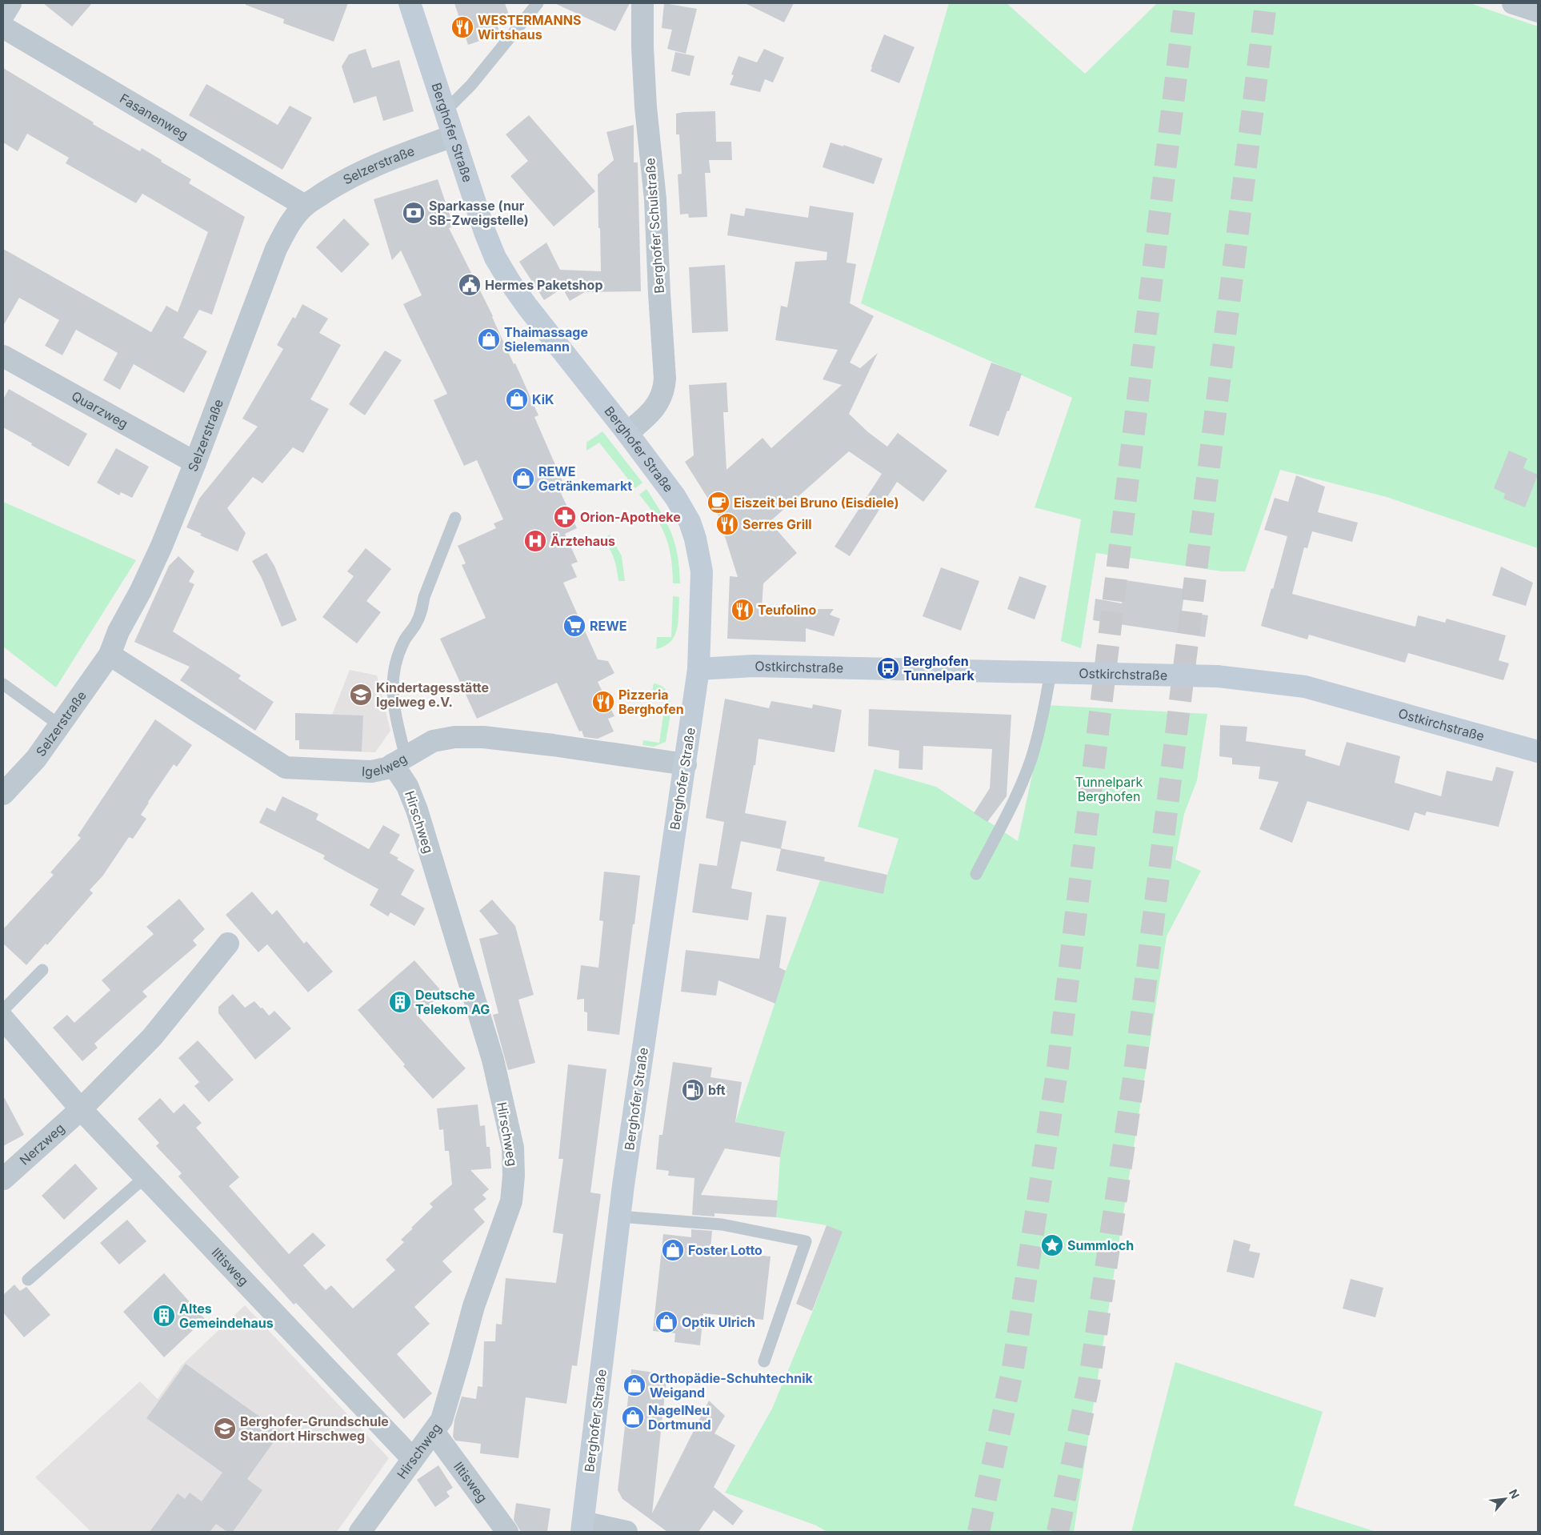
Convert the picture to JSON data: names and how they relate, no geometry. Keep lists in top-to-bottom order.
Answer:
{
  "streets": {
    "street": [
      "Fasanenweg",
      "Berghofer Straße",
      "Selzerstraße",
      "Berghofer Schulstraße",
      "Quarzweg",
      "Ostkirchstraße",
      "Igelweg",
      "Hirschweg",
      "Nerzweg",
      "Iltisweg"
    ]
  },
  "crossings": [
    ["Fasanenweg", "Selzerstraße"],
    ["Berghofer Straße", "Selzerstraße"],
    ["Berghofer Straße", "Berghofer Schulstraße"],
    ["Berghofer Straße", "Ostkirchstraße"],
    ["Berghofer Straße", "Igelweg"],
    ["Selzerstraße", "Quarzweg"],
    ["Selzerstraße", "Igelweg"],
    ["Igelweg", "Hirschweg"],
    ["Hirschweg", "Iltisweg"],
    ["Nerzweg", "Iltisweg"]
  ],
  "parks": ["Tunnelpark Berghofen"],
  "places": {
    "restaurant": [
      "WESTERMANNS Wirtshaus",
      "Serres Grill",
      "Teufolino",
      "Pizzeria Berghofen"
    ],
    "bank": ["Sparkasse (nur SB-Zweigstelle)"],
    "public building": ["Hermes Paketshop"],
    "shop": [
      "Thaimassage Sielemann",
      "KiK",
      "REWE Getränkemarkt",
      "Foster Lotto",
      "Optik Ulrich",
      "Orthopädie-Schuhtechnik Weigand",
      "NagelNeu Dortmund"
    ],
    "cafe": ["Eiszeit bei Bruno (Eisdiele)"],
    "pharmacy": ["Orion-Apotheke"],
    "hospital": ["Ärztehaus"],
    "supermarket": ["REWE"],
    "bus stop": ["Berghofen Tunnelpark"],
    "school or university": ["Kindertagesstätte Igelweg e.V.", "Berghofer-Grundschule Standort Hirschweg"],
    "building": ["Deutsche Telekom AG", "Altes Gemeindehaus"],
    "fuel station": ["bft"],
    "place": ["Summloch"]
  },
  "north": "top right"
}
